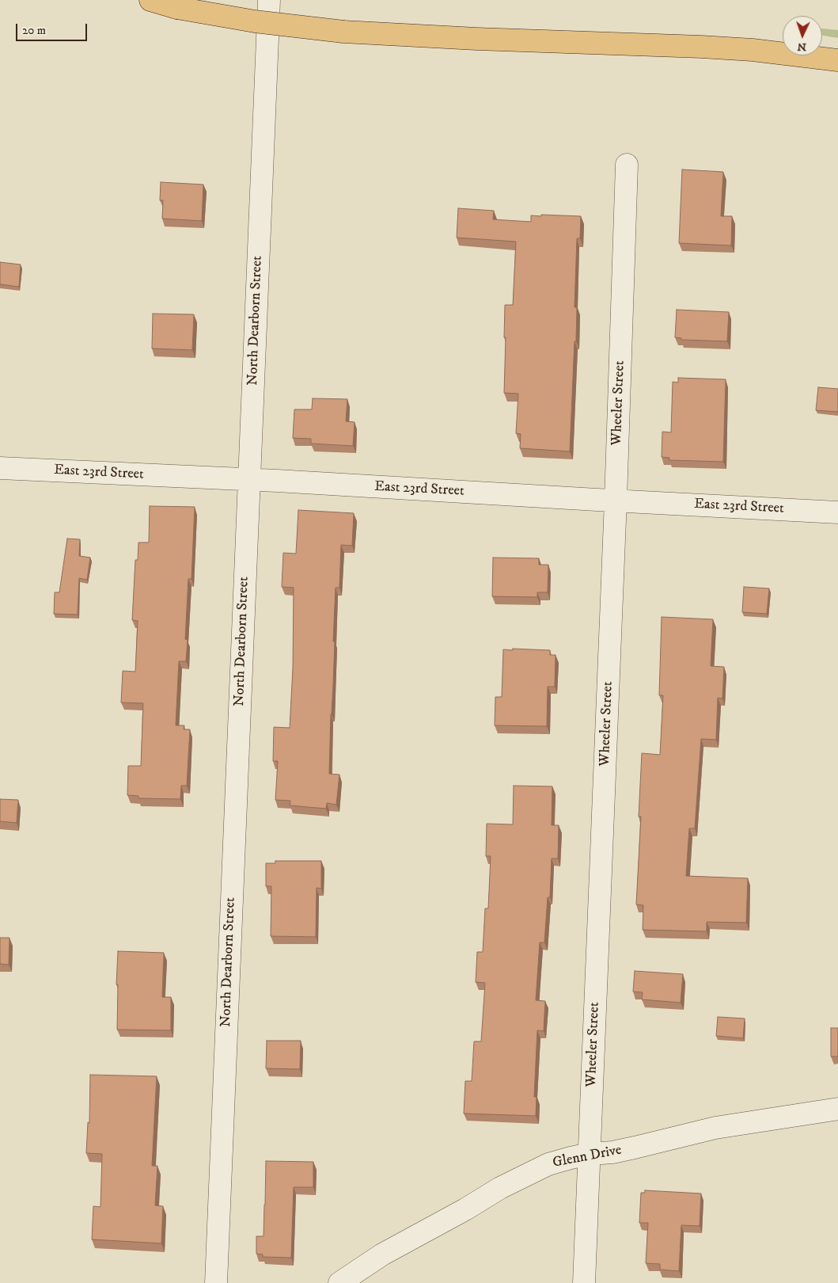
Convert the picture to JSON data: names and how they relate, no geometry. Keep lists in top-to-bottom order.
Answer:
{
  "streets": {
    "street": [
      "North Dearborn Street",
      "Wheeler Street",
      "East 23rd Street",
      "Glenn Drive"
    ]
  },
  "crossings": [
    ["North Dearborn Street", "East 23rd Street"],
    ["Wheeler Street", "East 23rd Street"],
    ["Wheeler Street", "Glenn Drive"]
  ],
  "scale_bar": "20 m",
  "north": "bottom"
}
